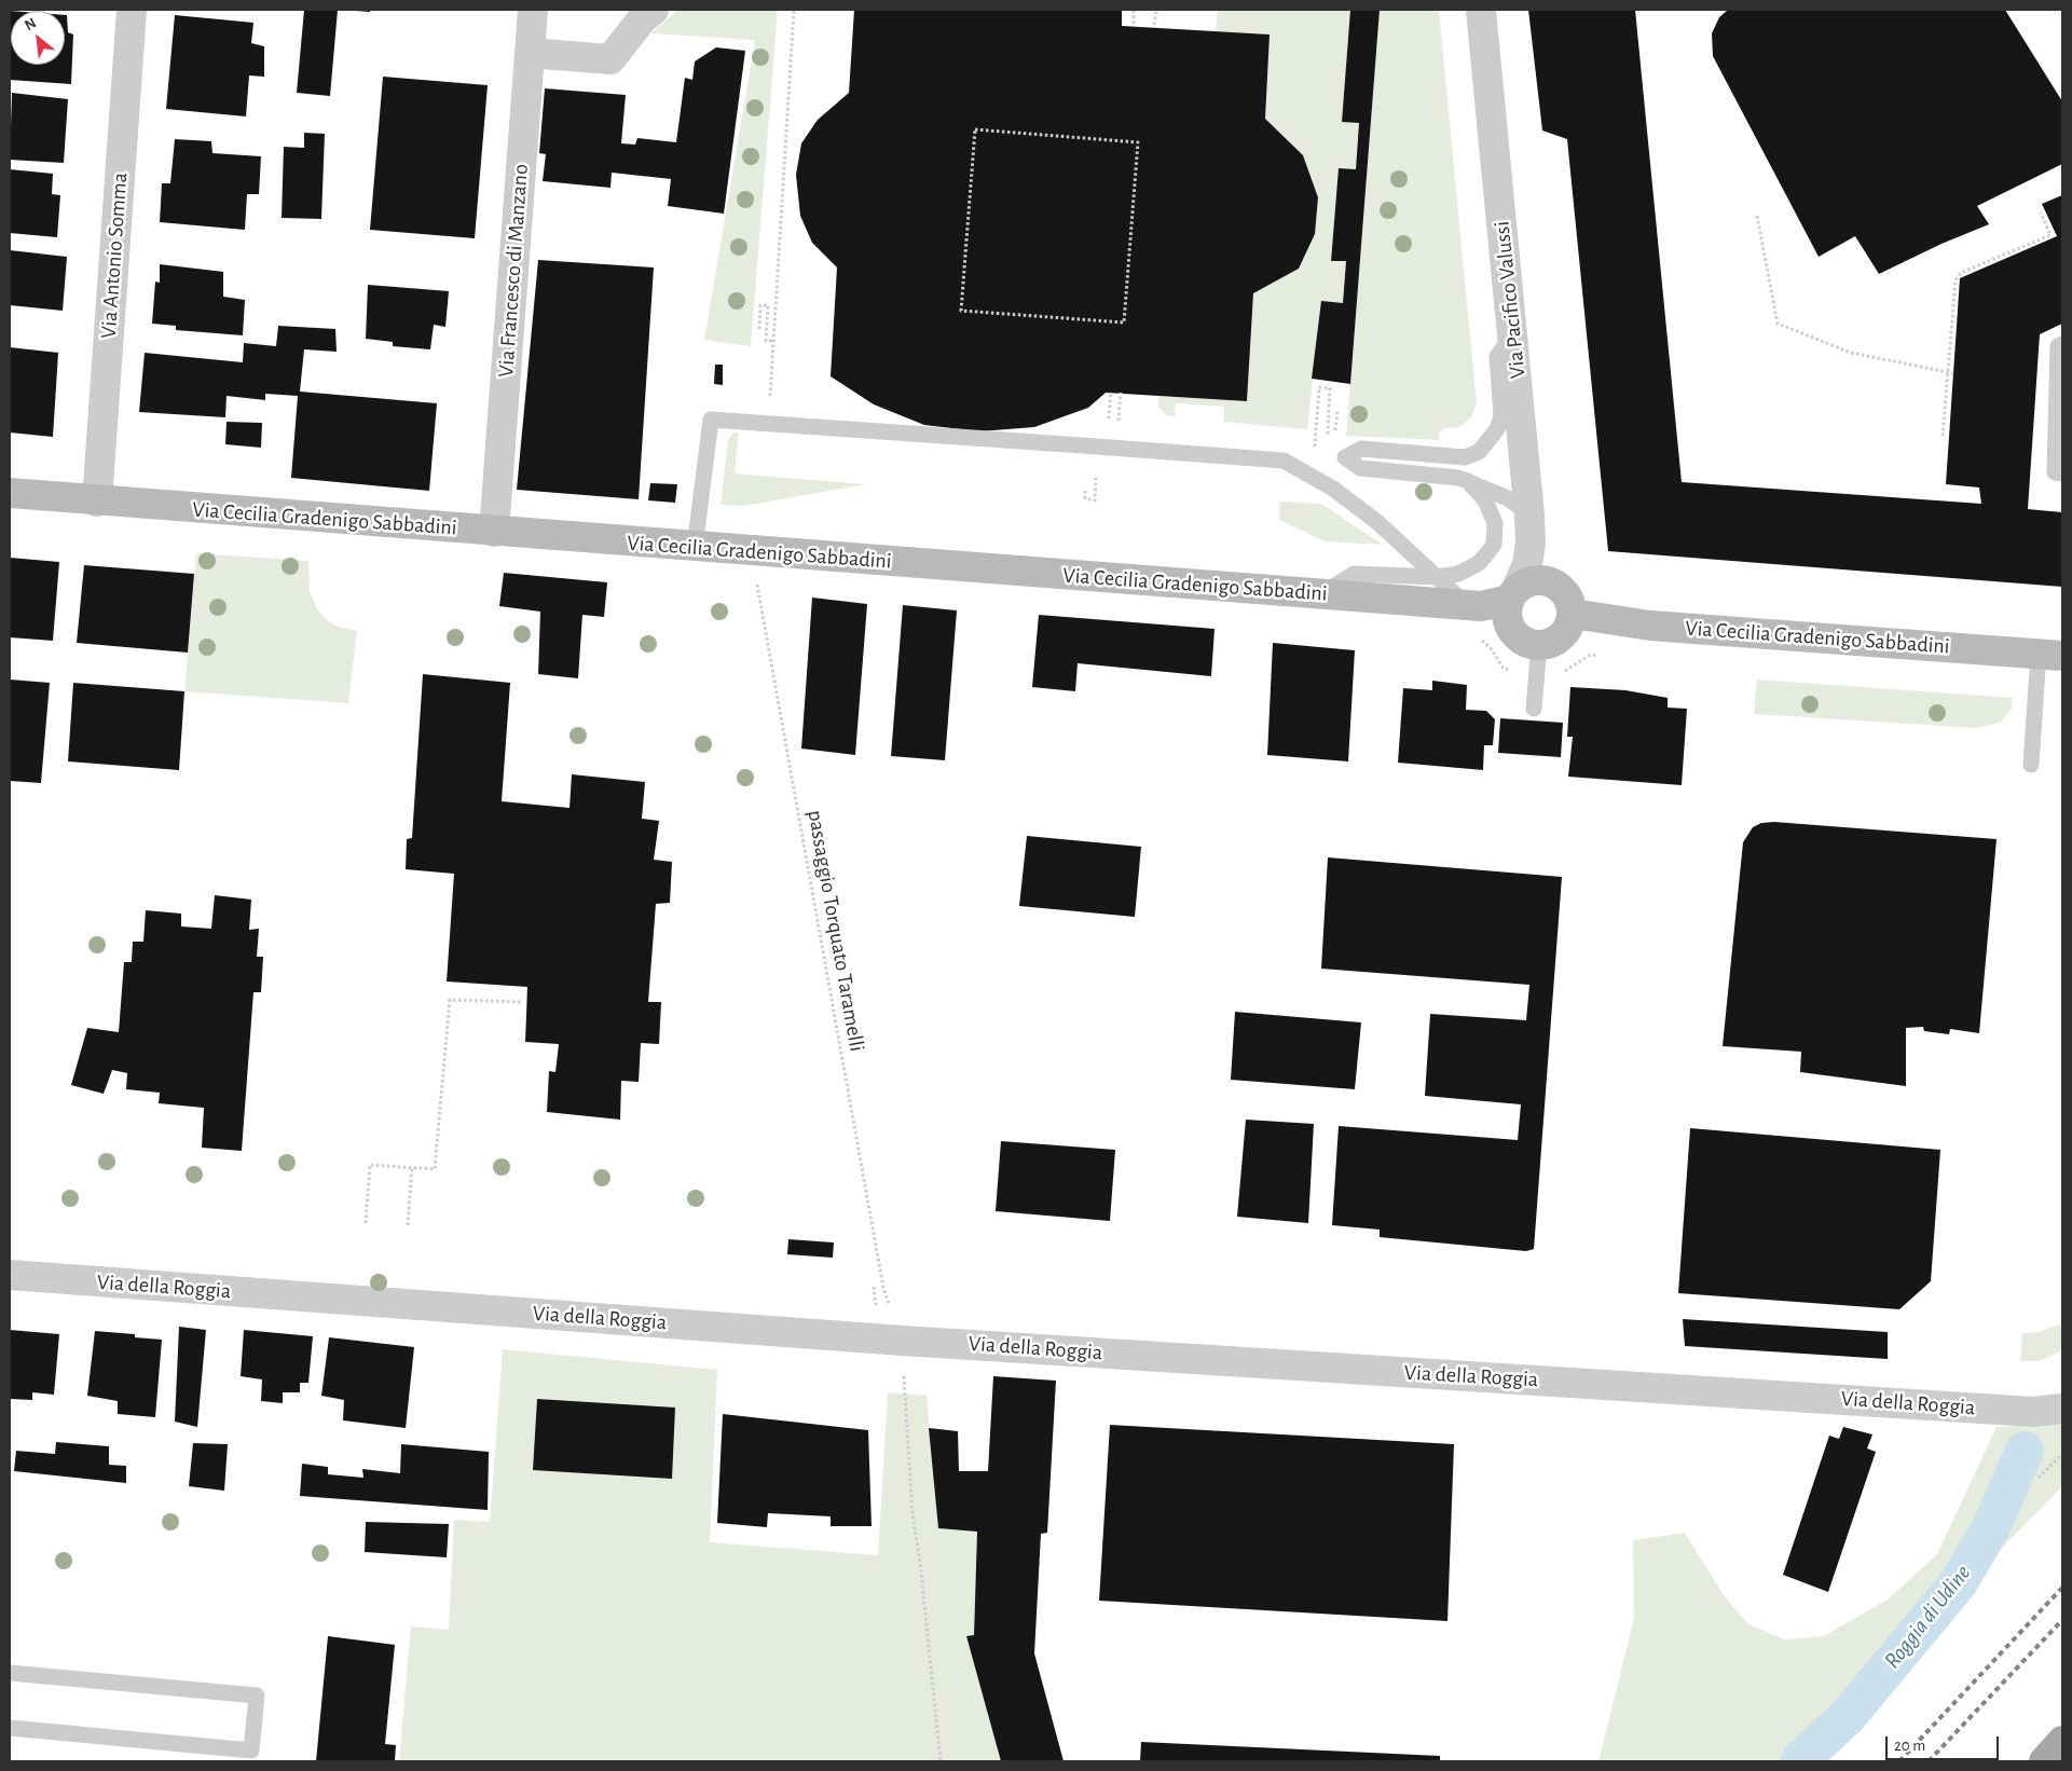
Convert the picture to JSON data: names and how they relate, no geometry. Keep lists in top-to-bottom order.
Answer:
{
  "streets": {
    "street": [
      "Via Antonio Somma",
      "Via Francesco di Manzano",
      "Via Pacifico Valussi",
      "Via Cecilia Gradenigo Sabbadini",
      "Via della Roggia"
    ],
    "path": ["passaggio Torquato Taramelli"]
  },
  "crossings": [
    ["Via Antonio Somma", "Via Cecilia Gradenigo Sabbadini"],
    ["Via Francesco di Manzano", "Via Cecilia Gradenigo Sabbadini"],
    ["Via Pacifico Valussi", "Via Cecilia Gradenigo Sabbadini"]
  ],
  "water": ["Roggia di Udine"],
  "scale_bar": "20 m",
  "north": "top left"
}
